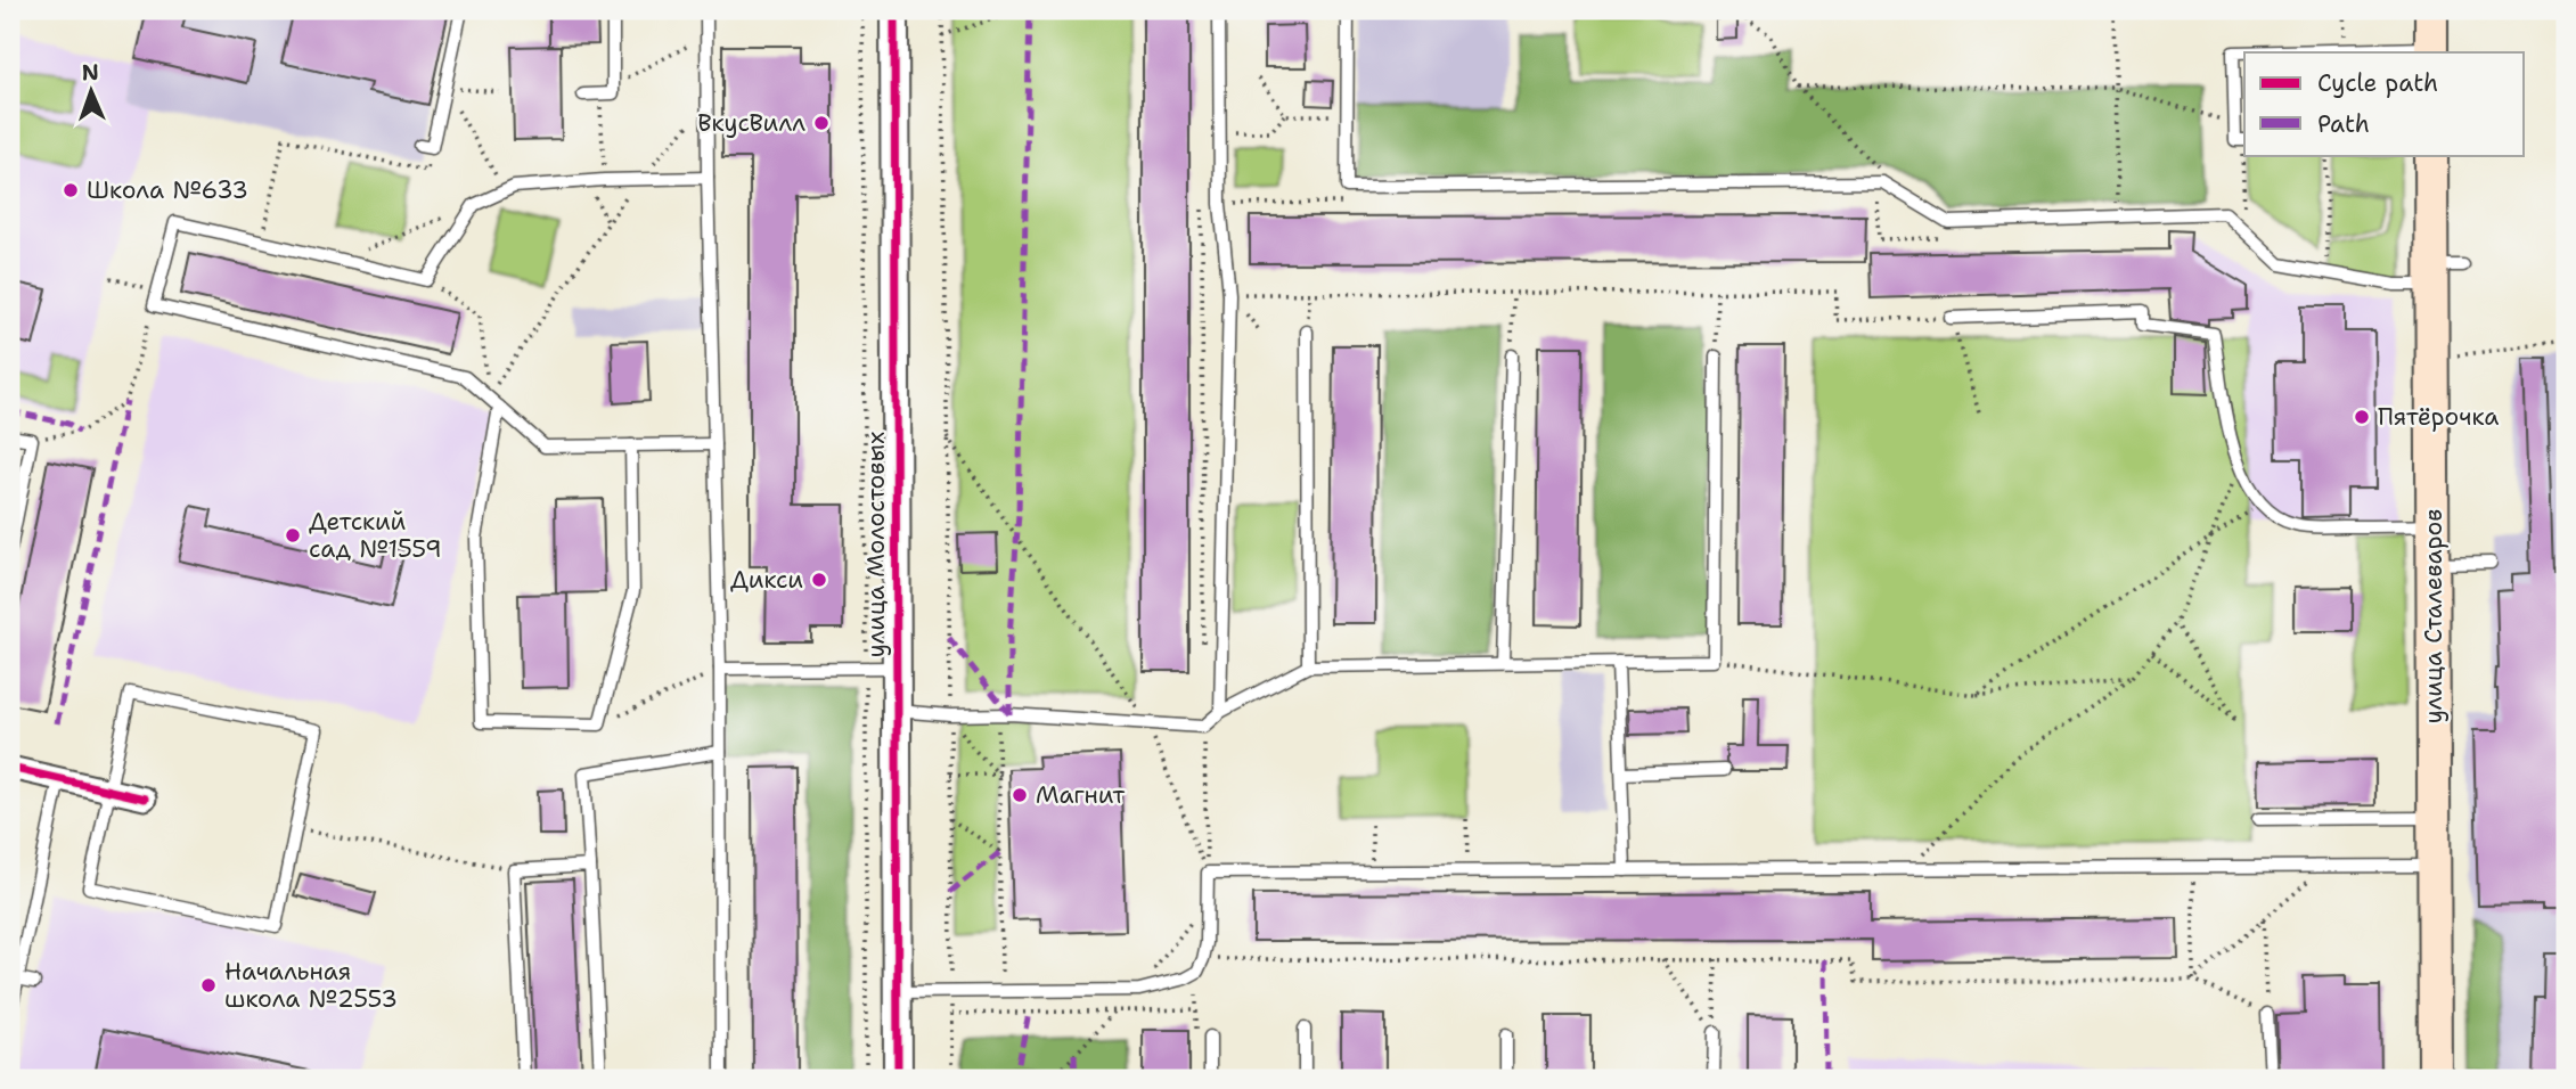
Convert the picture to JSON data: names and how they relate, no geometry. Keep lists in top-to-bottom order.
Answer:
{
  "streets": {
    "main road": ["улица Сталеваров"],
    "street": ["улица Молостовых"]
  },
  "places": [
    "ВкусВилл",
    "Школа №633",
    "Пятёрочка",
    "Детский сад №1559",
    "Дикси",
    "Магнит",
    "Начальная школа №2553"
  ],
  "legend": ["Cycle path", "Path"],
  "north": "top"
}
